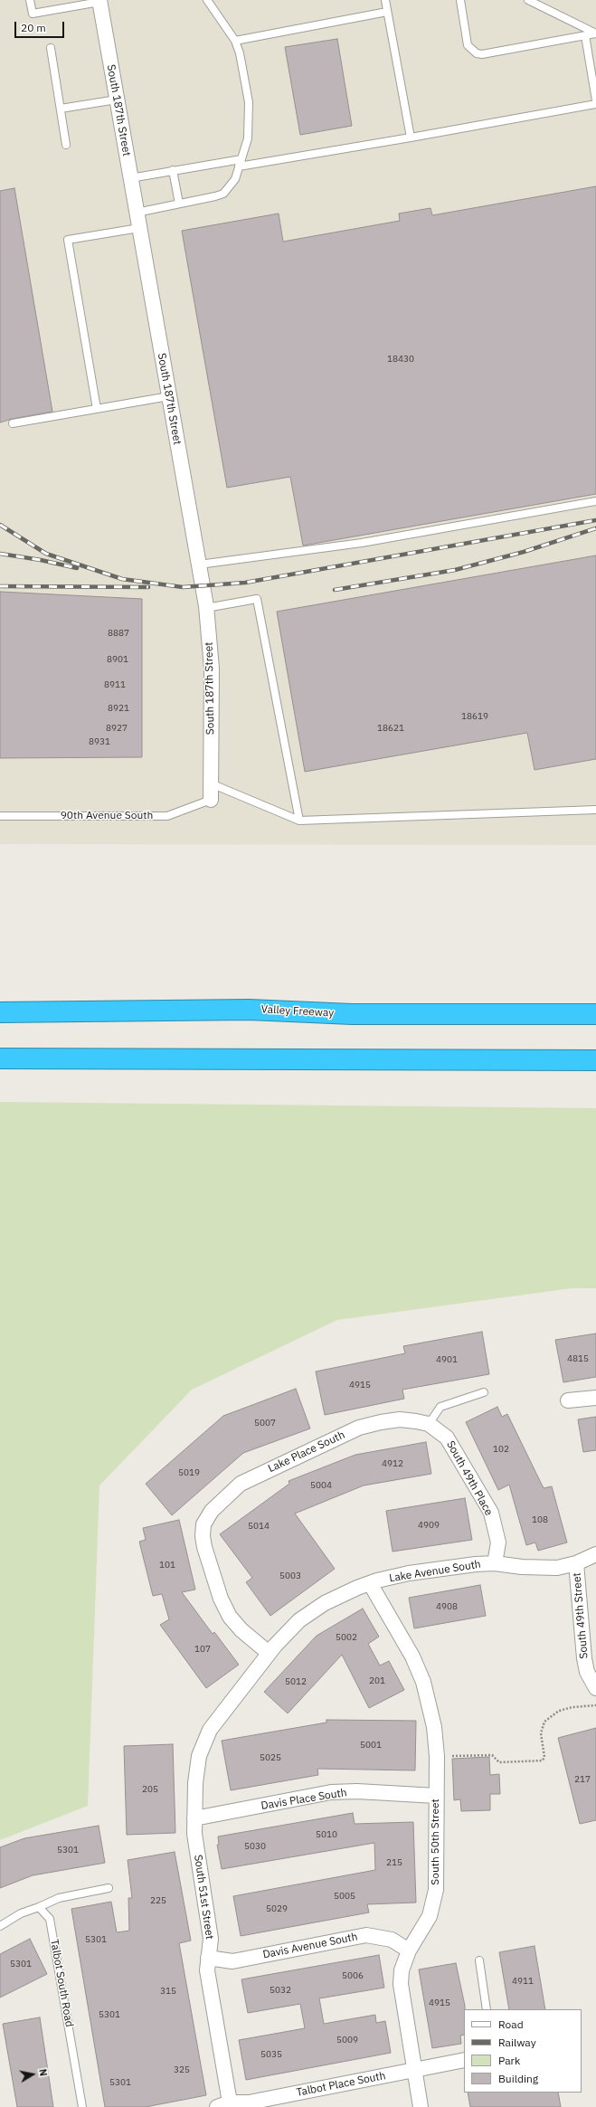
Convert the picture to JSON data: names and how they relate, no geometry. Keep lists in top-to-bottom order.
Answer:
{
  "streets": {
    "highway": ["Valley Freeway"],
    "street": [
      "South 187th Street",
      "Lake Place South",
      "South 49th Place",
      "Lake Avenue South",
      "South 49th Street",
      "Davis Place South",
      "South 50th Street",
      "South 51st Street",
      "Davis Avenue South",
      "Talbot Place South"
    ],
    "lane": ["90th Avenue South", "Talbot South Road"]
  },
  "crossings": [
    ["South 187th Street", "90th Avenue South"],
    ["Lake Place South", "South 49th Place"],
    ["Lake Place South", "Lake Avenue South"],
    ["South 49th Place", "Lake Avenue South"],
    ["Lake Avenue South", "South 49th Street"],
    ["Lake Avenue South", "South 50th Street"],
    ["Lake Avenue South", "South 51st Street"],
    ["Davis Place South", "South 50th Street"],
    ["Davis Place South", "South 51st Street"],
    ["South 50th Street", "Davis Avenue South"],
    ["South 50th Street", "Talbot Place South"],
    ["South 51st Street", "Davis Avenue South"],
    ["South 51st Street", "Talbot Place South"]
  ],
  "house_numbers": [
    "18430",
    "8887",
    "8901",
    "8911",
    "8921",
    "18619",
    "8927",
    "18621",
    "8931",
    "4815",
    "4901",
    "4915",
    "5007",
    "102",
    "4912",
    "5019",
    "5004",
    "108",
    "4909",
    "5014",
    "101",
    "5003",
    "4908",
    "5002",
    "107",
    "201",
    "5012",
    "5001",
    "5025",
    "217",
    "205",
    "5010",
    "5030",
    "5301",
    "215",
    "5005",
    "225",
    "5029",
    "5301",
    "5301",
    "5006",
    "4911",
    "5032",
    "315",
    "4915",
    "5301",
    "5009",
    "5035",
    "325",
    "5301"
  ],
  "legend": [
    "Road",
    "Railway",
    "Park",
    "Building"
  ],
  "scale_bar": "20 m",
  "north": "right"
}
